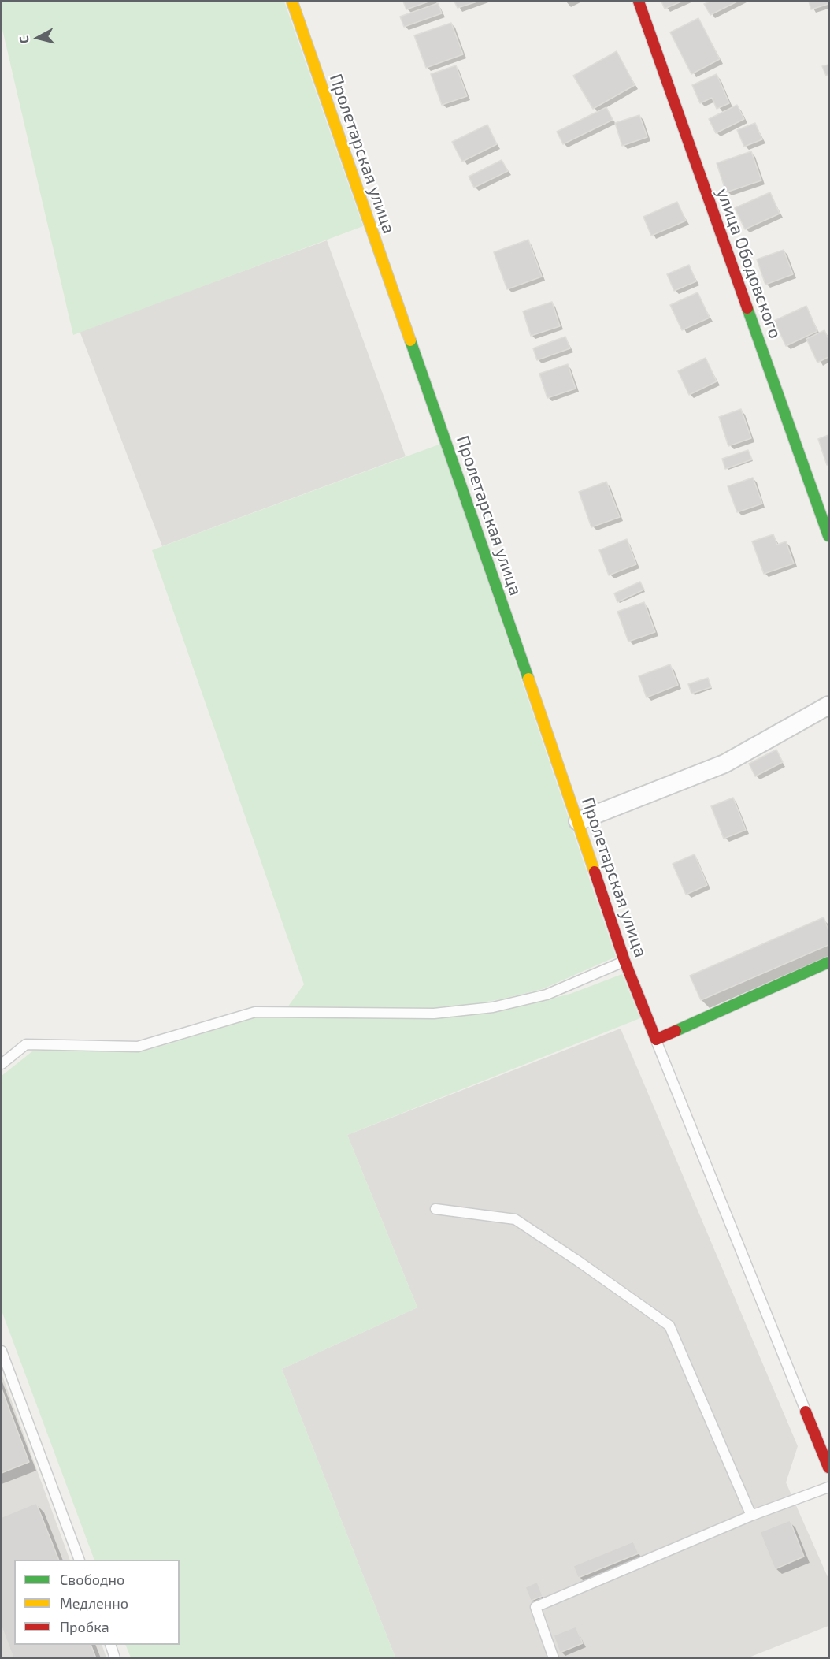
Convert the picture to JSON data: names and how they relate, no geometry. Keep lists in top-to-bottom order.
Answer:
{
  "streets": {
    "street": ["Пролетарская улица", "улица Ободовского"]
  },
  "legend": ["Свободно", "Медленно", "Пробка"],
  "north": "left"
}
